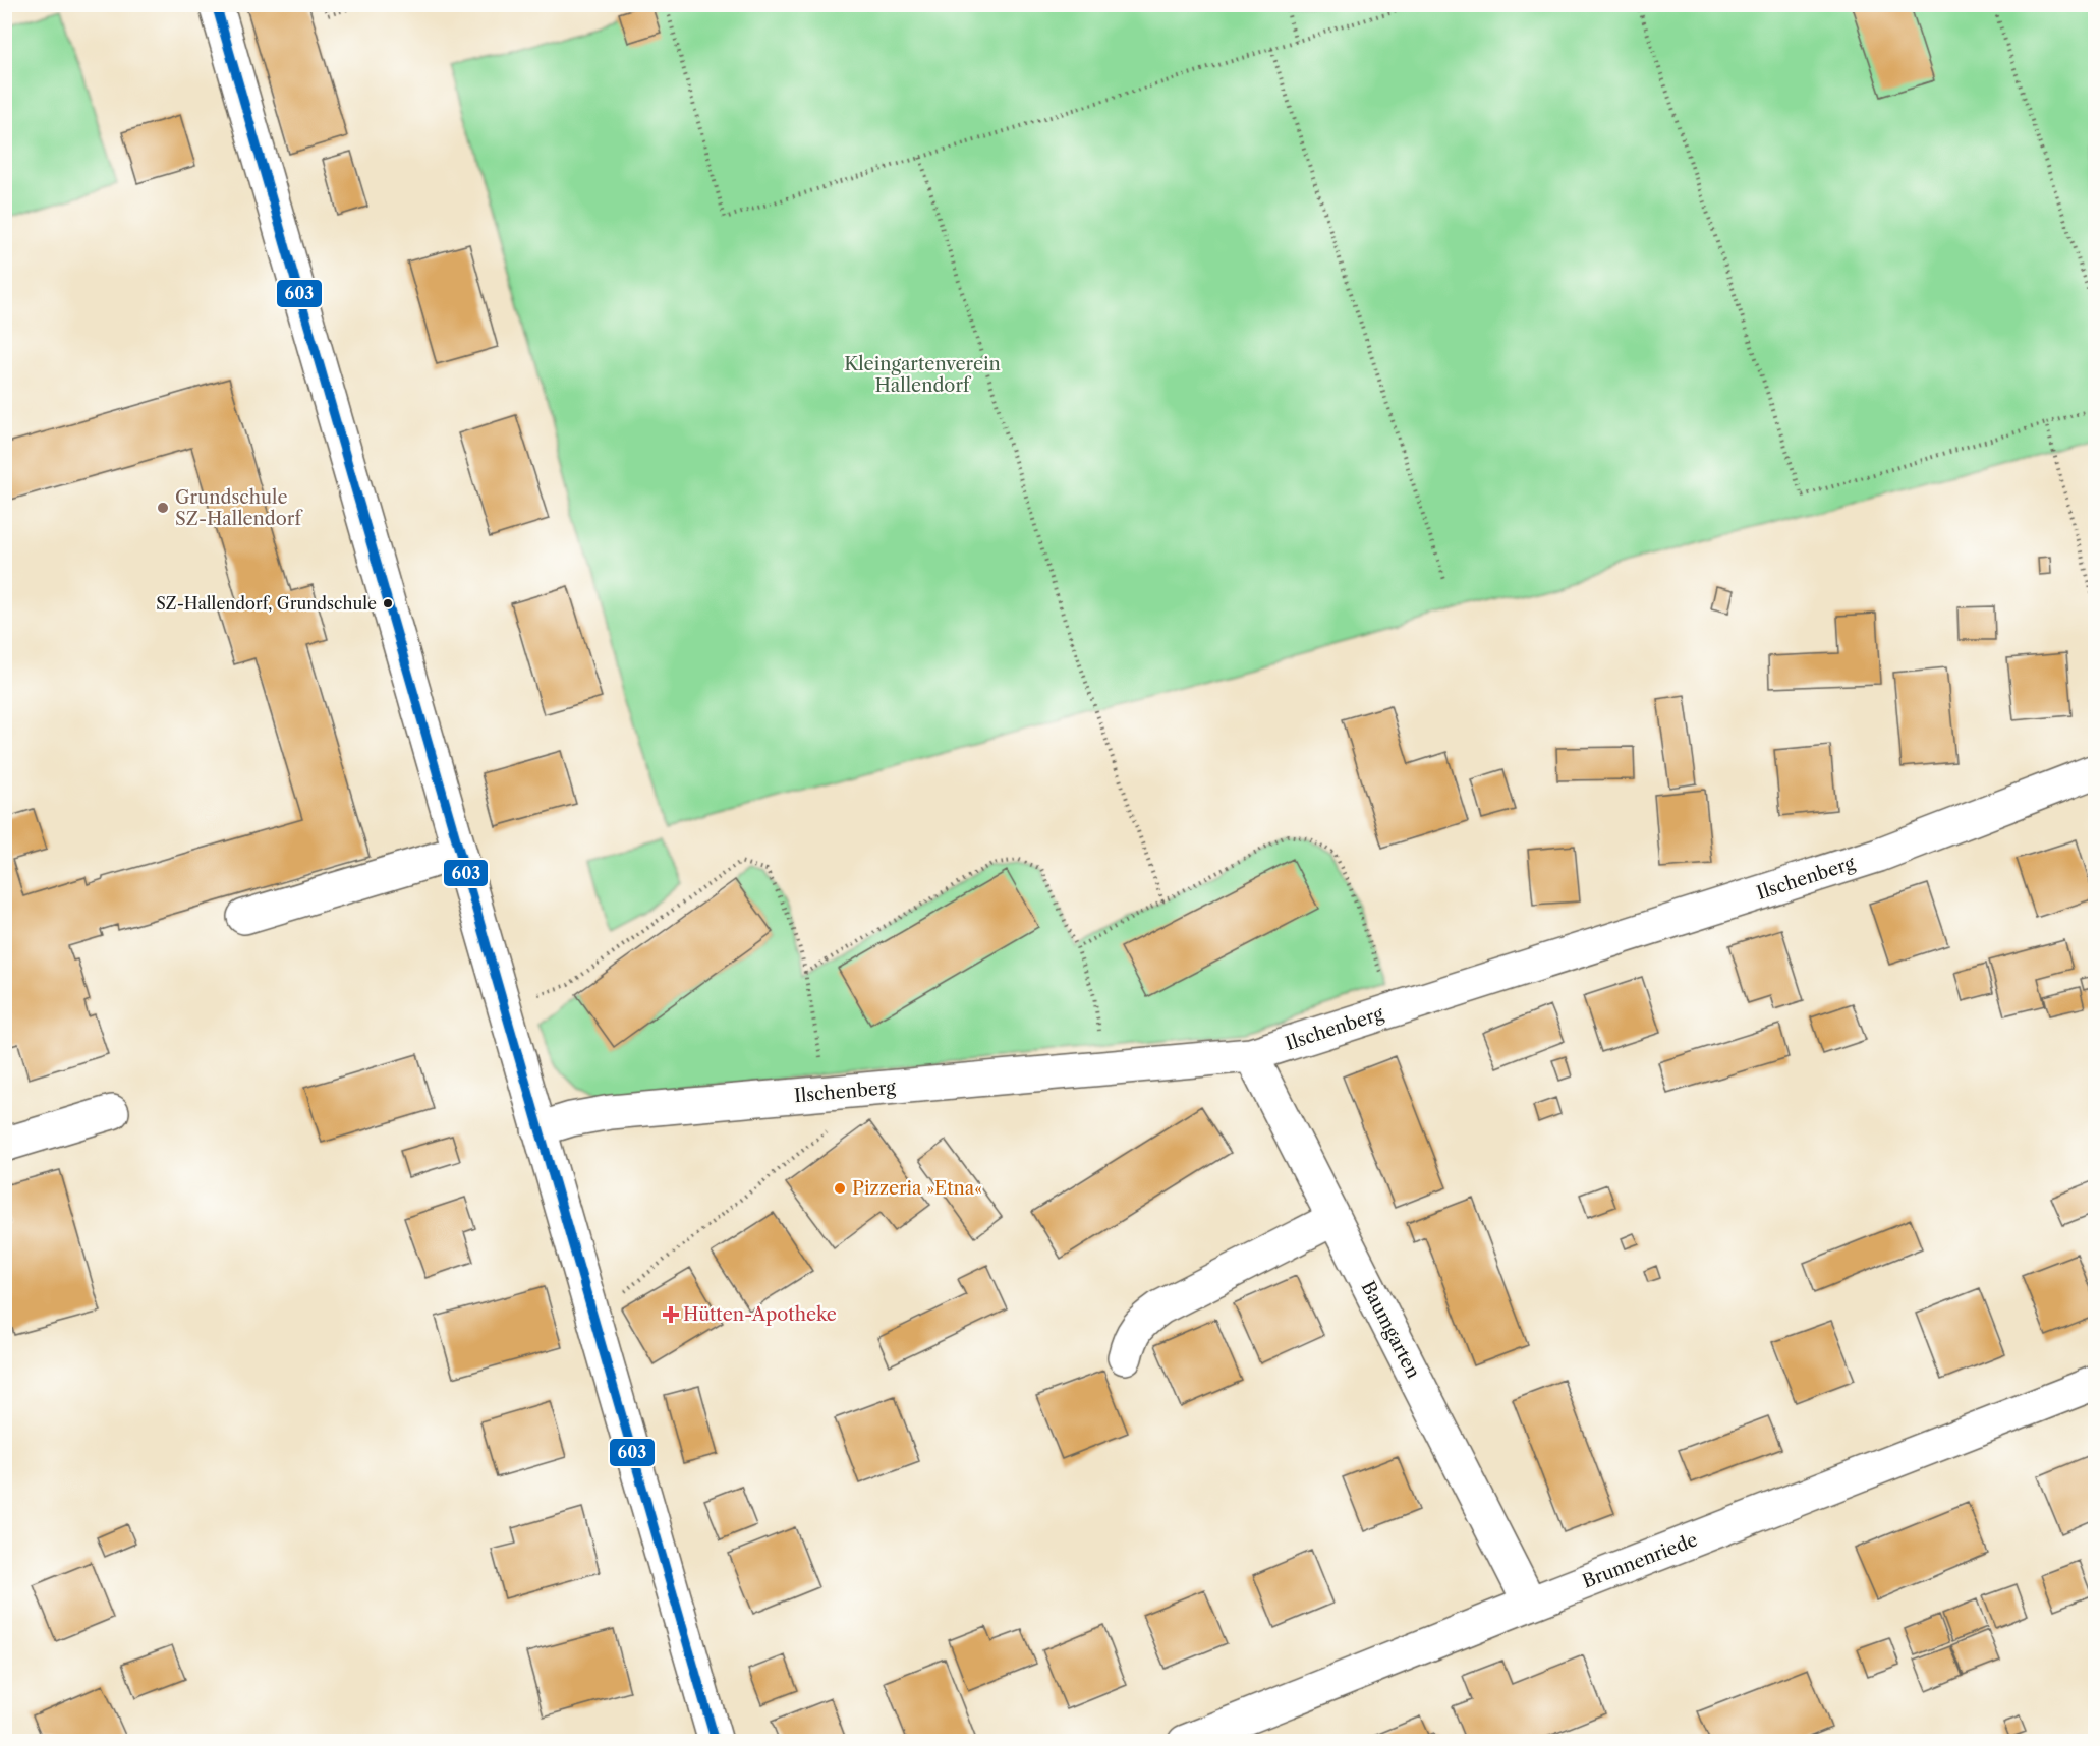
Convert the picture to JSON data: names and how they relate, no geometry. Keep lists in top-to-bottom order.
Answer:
{
  "streets": {
    "street": ["Ilschenberg", "Baumgarten", "Brunnenriede"]
  },
  "crossings": [
    ["Ilschenberg", "Baumgarten"],
    ["Baumgarten", "Brunnenriede"]
  ],
  "parks": ["Kleingartenverein Hallendorf"],
  "places": {
    "other": ["Grundschule SZ-Hallendorf", "SZ-Hallendorf, Grundschule", "Pizzeria »Etna«"],
    "health": ["Hütten-Apotheke"]
  },
  "lines": ["transit line 603"]
}
